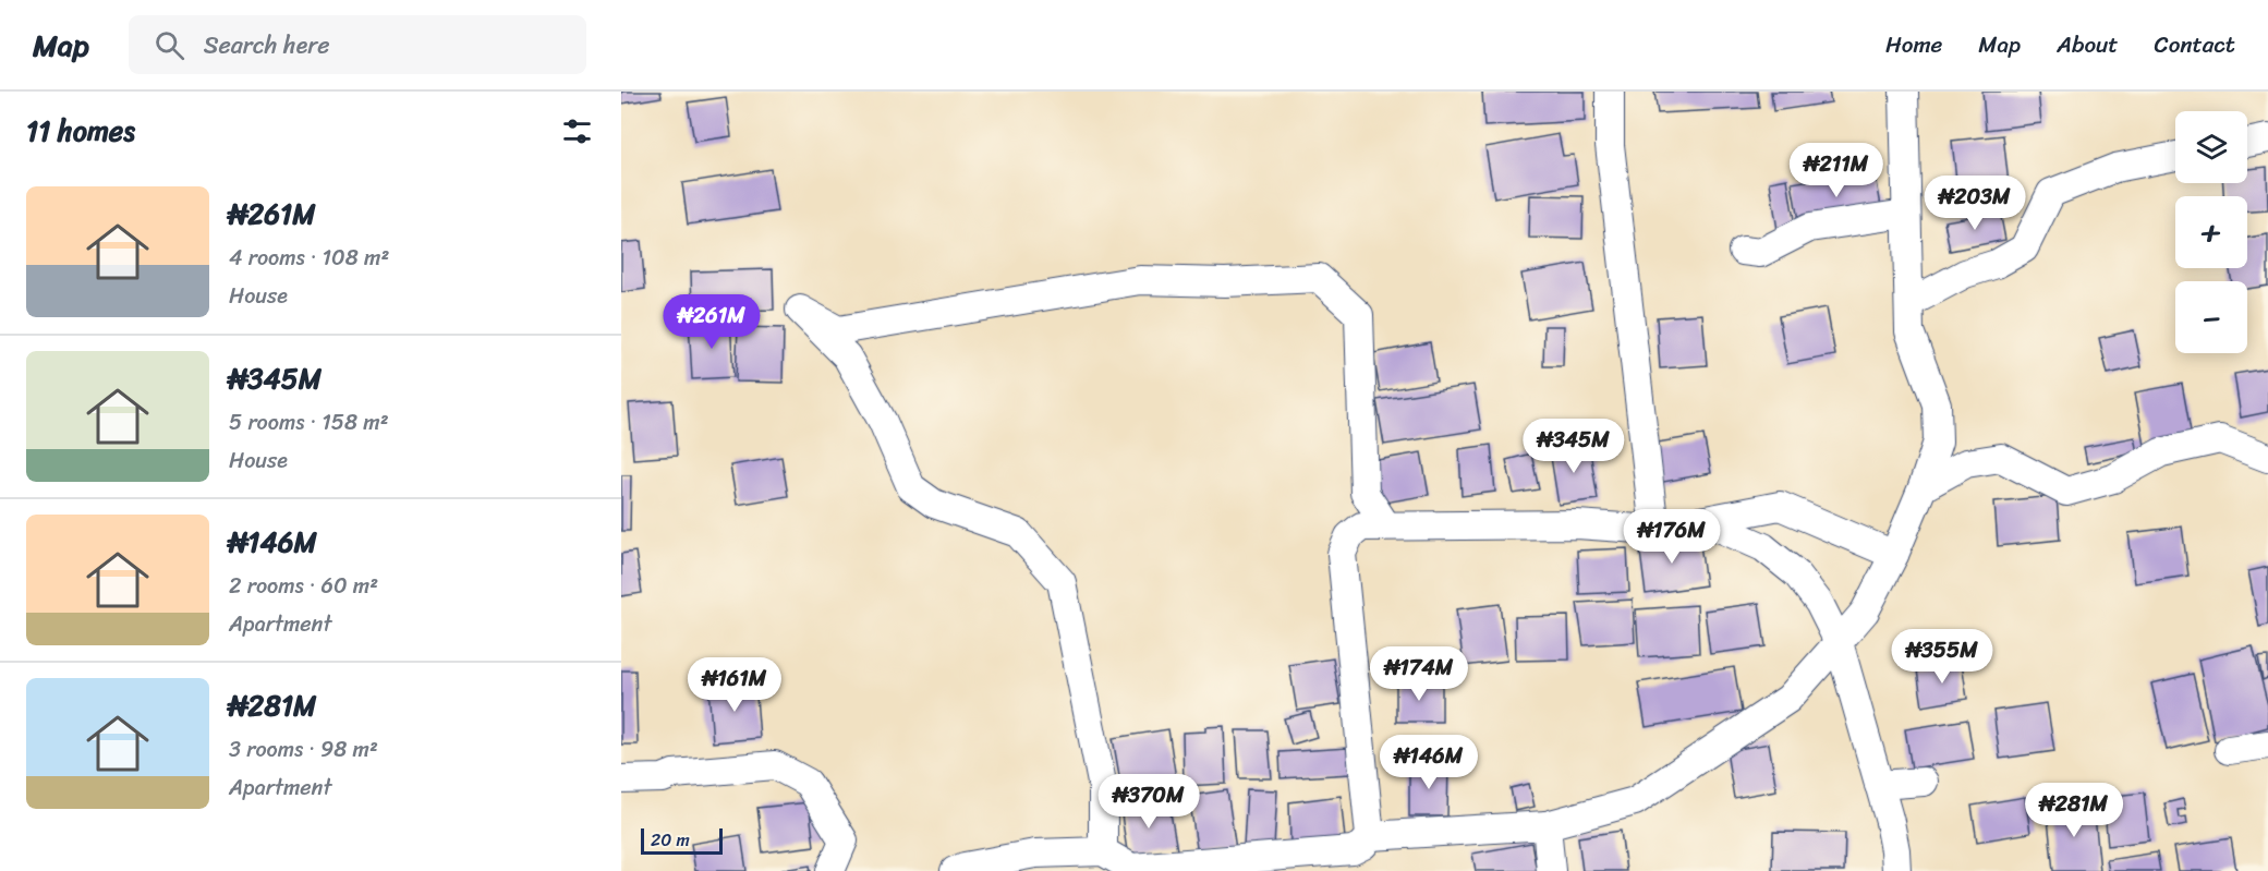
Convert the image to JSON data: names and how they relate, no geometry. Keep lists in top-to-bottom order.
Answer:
{
  "scale_bar": "20 m",
  "page": {
    "header": "Map",
    "search": "Search here",
    "nav": [
      "Home",
      "Map",
      "About",
      "Contact"
    ],
    "heading": "11 homes",
    "map_buttons": ["+", "−"],
    "price": [
      "₦211M",
      "₦203M",
      "₦261M",
      "₦345M",
      "₦176M",
      "₦355M",
      "₦174M",
      "₦161M",
      "₦146M",
      "₦370M",
      "₦281M"
    ],
    "list": [
      {
        "name": "₦261M",
        "note": "4 rooms · 108 m² · House"
      },
      {
        "name": "₦345M",
        "note": "5 rooms · 158 m² · House"
      },
      {
        "name": "₦146M",
        "note": "2 rooms · 60 m² · Apartment"
      },
      {
        "name": "₦281M",
        "note": "3 rooms · 98 m² · Apartment"
      }
    ],
    "scale": "20 m"
  }
}
